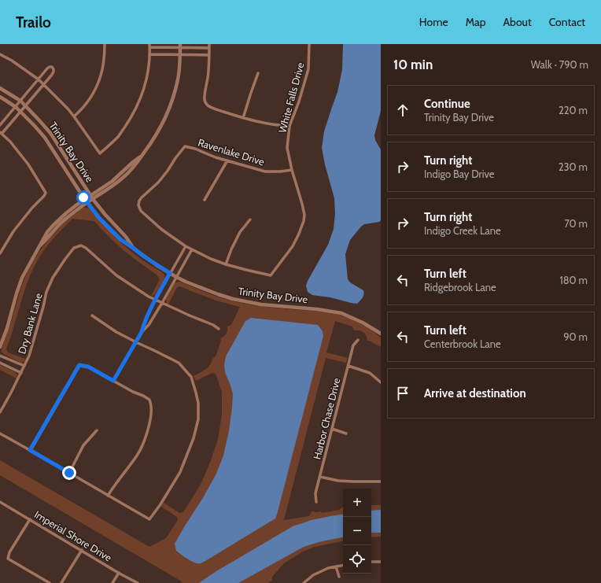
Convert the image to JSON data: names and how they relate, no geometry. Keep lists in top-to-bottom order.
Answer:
{
  "streets": {
    "street": [
      "White Falls Drive",
      "Trinity Bay Drive",
      "Ravenlake Drive",
      "Dry Bank Lane",
      "Harbor Chase Drive",
      "Imperial Shore Drive"
    ]
  },
  "crossings": [
    ["White Falls Drive", "Ravenlake Drive"]
  ],
  "page": {
    "header": "Trailo",
    "nav": [
      "Home",
      "Map",
      "About",
      "Contact"
    ],
    "heading": ["10 min", "Walk · 790 m"],
    "list": [
      ["Continue", "Trinity Bay Drive", "220 m"],
      ["Turn right", "Indigo Bay Drive", "230 m"],
      ["Turn right", "Indigo Creek Lane", "70 m"],
      ["Turn left", "Ridgebrook Lane", "180 m"],
      ["Turn left", "Centerbrook Lane", "90 m"],
      "Arrive at destination"
    ],
    "map_buttons": ["+", "−"]
  }
}
